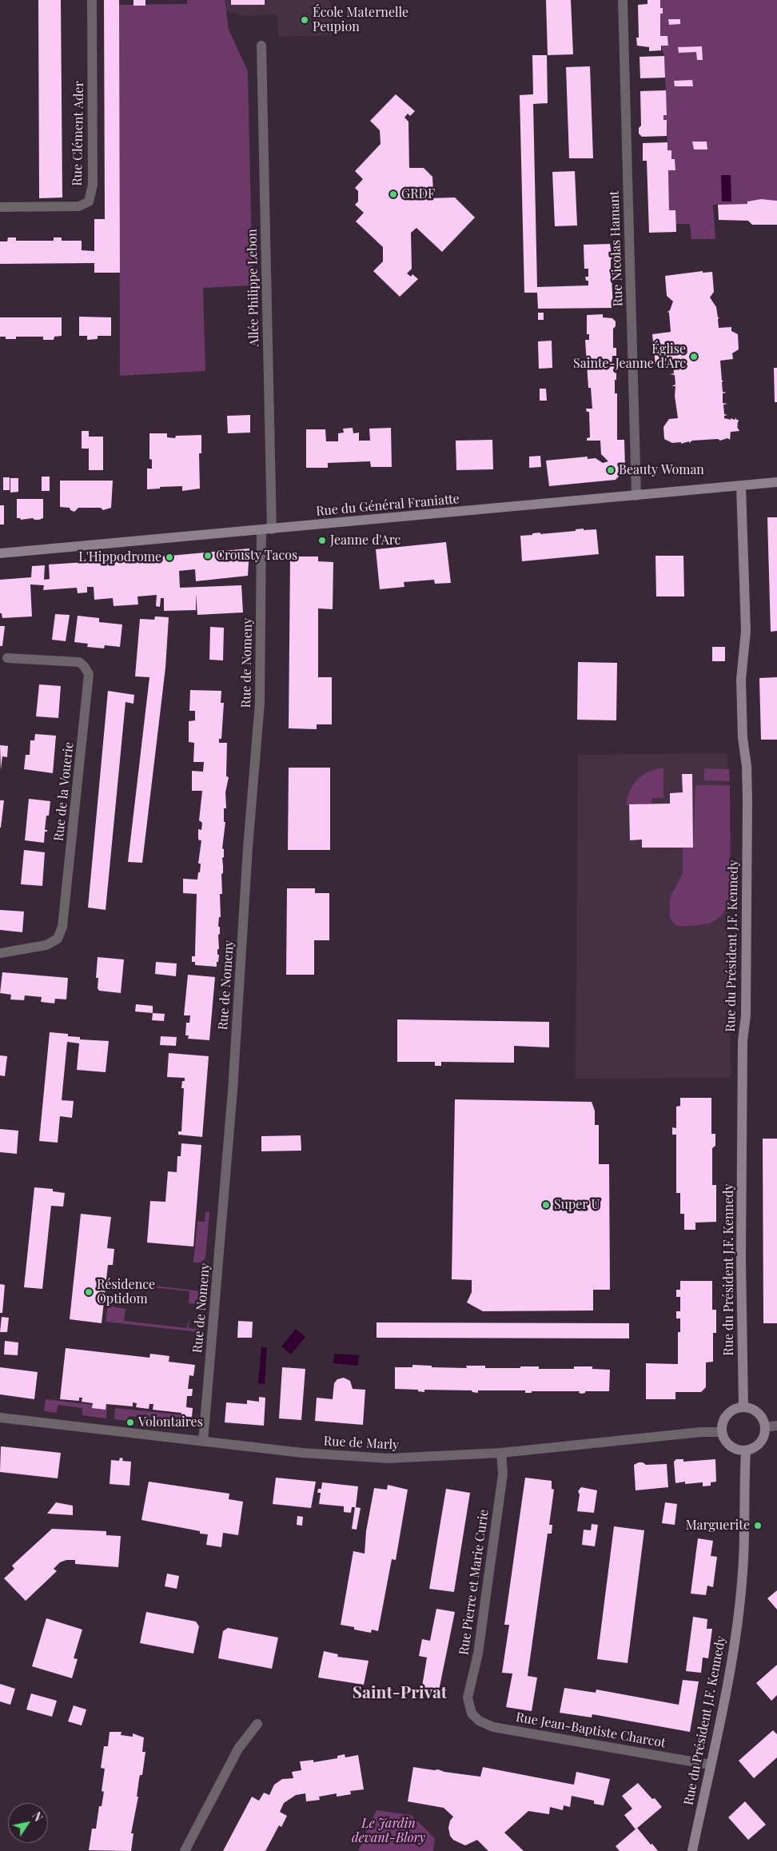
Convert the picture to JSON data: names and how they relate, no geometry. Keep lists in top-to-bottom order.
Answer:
{
  "streets": {
    "street": [
      "Rue Clément Ader",
      "Rue Nicolas Hamant",
      "Allée Philippe Lebon",
      "Rue du Général Franiatte",
      "Rue de Nomeny",
      "Rue de la Vouerie",
      "Rue du Président J.F. Kennedy",
      "Rue de Marly",
      "Rue Pierre et Marie Curie",
      "Rue Jean-Baptiste Charcot"
    ]
  },
  "crossings": [
    ["Rue Nicolas Hamant", "Rue du Général Franiatte"],
    ["Allée Philippe Lebon", "Rue du Général Franiatte"],
    ["Rue du Général Franiatte", "Rue de Nomeny"],
    ["Rue du Général Franiatte", "Rue du Président J.F. Kennedy"],
    ["Rue de Nomeny", "Rue de Marly"],
    ["Rue du Président J.F. Kennedy", "Rue de Marly"],
    ["Rue du Président J.F. Kennedy", "Rue Jean-Baptiste Charcot"],
    ["Rue de Marly", "Rue Pierre et Marie Curie"],
    ["Rue Pierre et Marie Curie", "Rue Jean-Baptiste Charcot"]
  ],
  "districts": ["Saint-Privat"],
  "parks": ["Le Jardin devant-Blory"],
  "places": [
    "École Maternelle Peupion",
    "GRDF",
    "Église Sainte-Jeanne d'Arc",
    "Beauty Woman",
    "Jeanne d'Arc",
    "Crousty Tacos",
    "L'Hippodrome",
    "Super U",
    "Résidence Optidom",
    "Volontaires",
    "Marguerite"
  ],
  "north": "top right"
}
